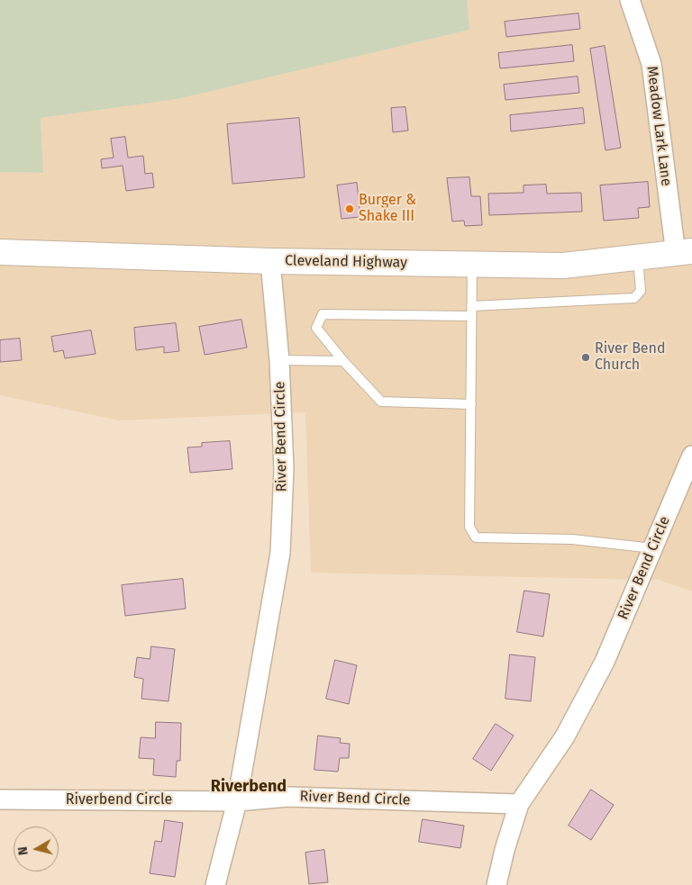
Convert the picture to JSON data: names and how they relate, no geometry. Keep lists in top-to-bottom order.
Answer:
{
  "streets": {
    "main road": ["Cleveland Highway"],
    "street": ["Meadow Lark Lane", "River Bend Circle", "Riverbend Circle"]
  },
  "crossings": [
    ["Meadow Lark Lane", "Cleveland Highway"],
    ["Cleveland Highway", "River Bend Circle"],
    ["River Bend Circle", "Riverbend Circle"]
  ],
  "districts": ["Riverbend"],
  "places": ["Burger & Shake III", "River Bend Church"],
  "north": "left"
}
